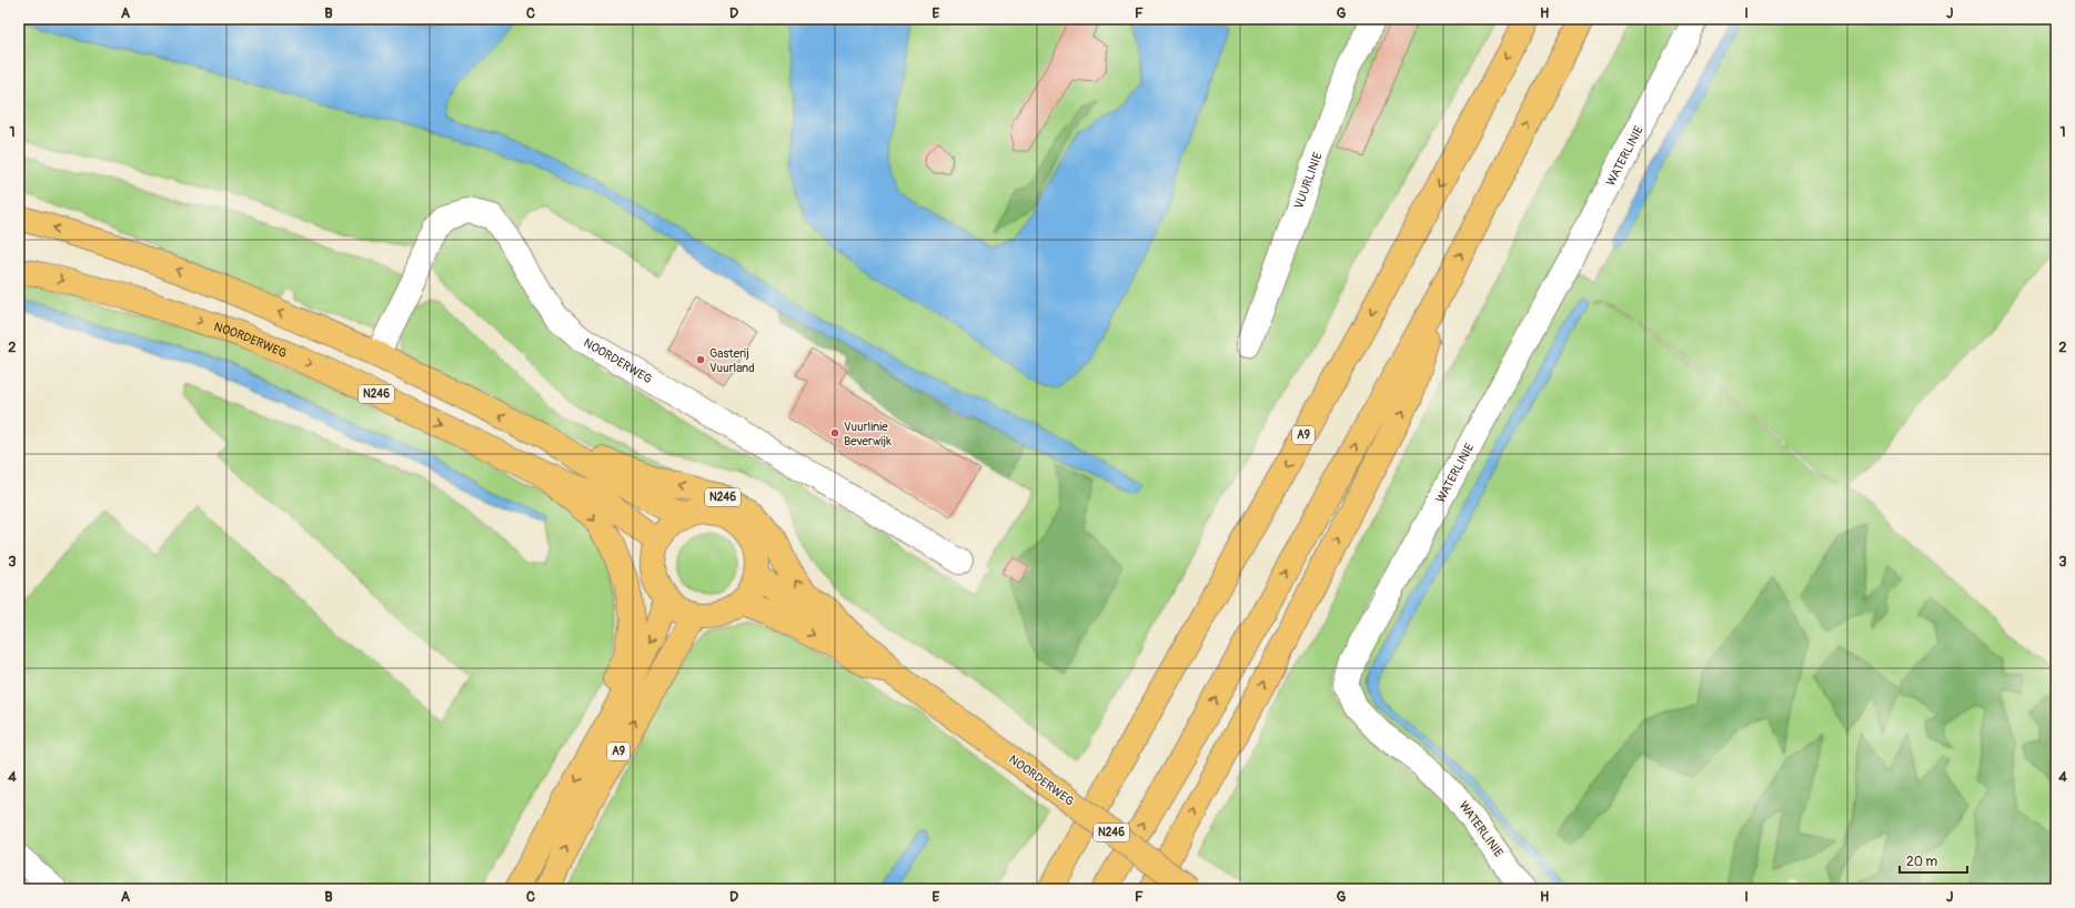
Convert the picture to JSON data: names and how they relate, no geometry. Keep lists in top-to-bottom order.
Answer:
{
  "streets": {
    "main road": ["NOORDERWEG", "N246", "A9"],
    "street": ["WATERLINIE", "VUURLINIE"]
  },
  "crossings": [
    ["NOORDERWEG", "N246"],
    ["NOORDERWEG", "A9"],
    ["N246", "A9"]
  ],
  "places": ["Gasterij Vuurland", "Vuurlinie Beverwijk"],
  "scale_bar": "20 m",
  "grid": {
    "columns": [
      "A",
      "B",
      "C",
      "D",
      "E",
      "F",
      "G",
      "H",
      "I",
      "J"
    ],
    "rows": [
      "1",
      "2",
      "3",
      "4"
    ]
  }
}
